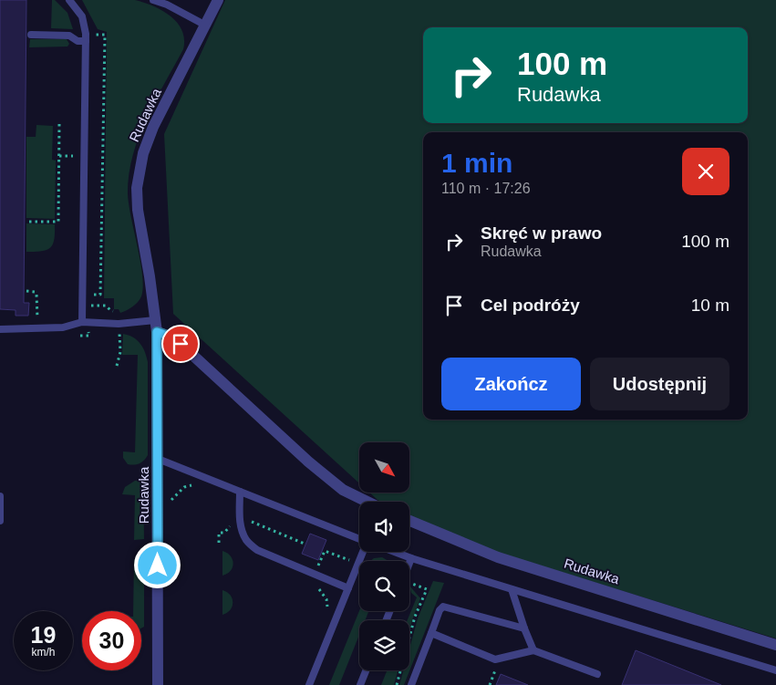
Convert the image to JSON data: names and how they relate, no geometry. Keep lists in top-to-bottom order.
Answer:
{
  "streets": {
    "street": ["Rudawka"]
  },
  "north": "bottom right",
  "page": {
    "turn": ["100 m", "Rudawka"],
    "heading": ["1 min", "110 m · 17:26"],
    "list": [
      {
        "name": "Skręć w prawo",
        "note": "Rudawka",
        "value": "100 m"
      },
      {
        "name": "Cel podróży",
        "value": "10 m"
      }
    ],
    "buttons": ["Zakończ", "Udostępnij"],
    "speed": "19 km/h",
    "limit": "30"
  }
}
